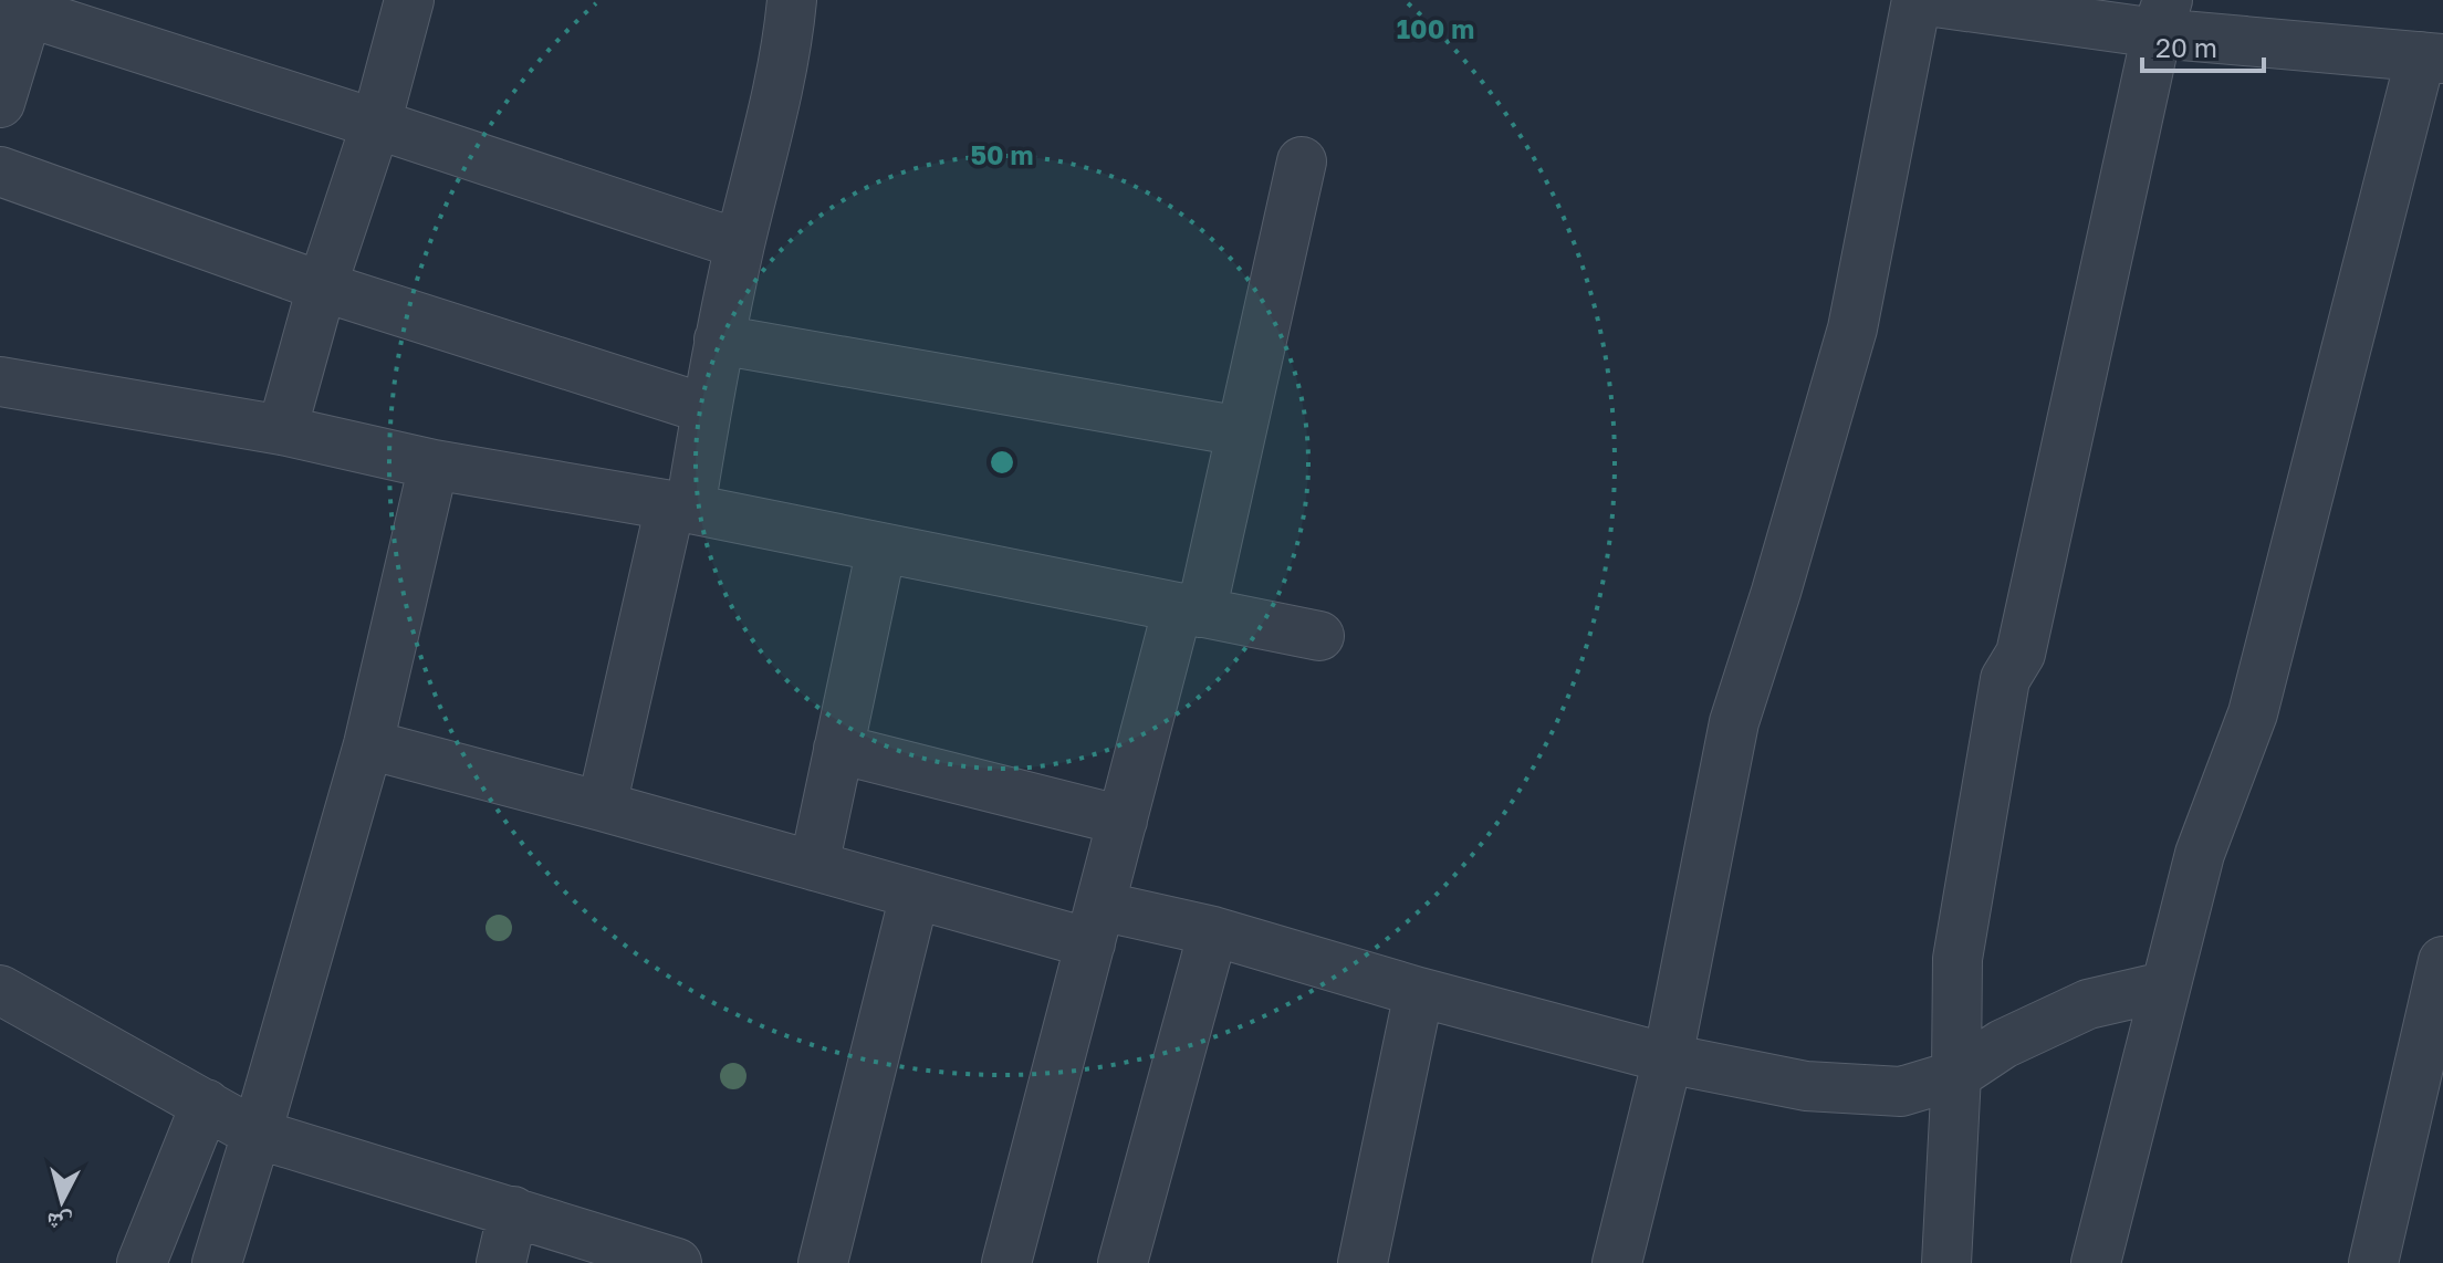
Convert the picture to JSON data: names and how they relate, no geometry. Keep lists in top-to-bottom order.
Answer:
{
  "scale_bar": "20 m",
  "north": "bottom",
  "rings": ["100 m", "50 m"]
}
